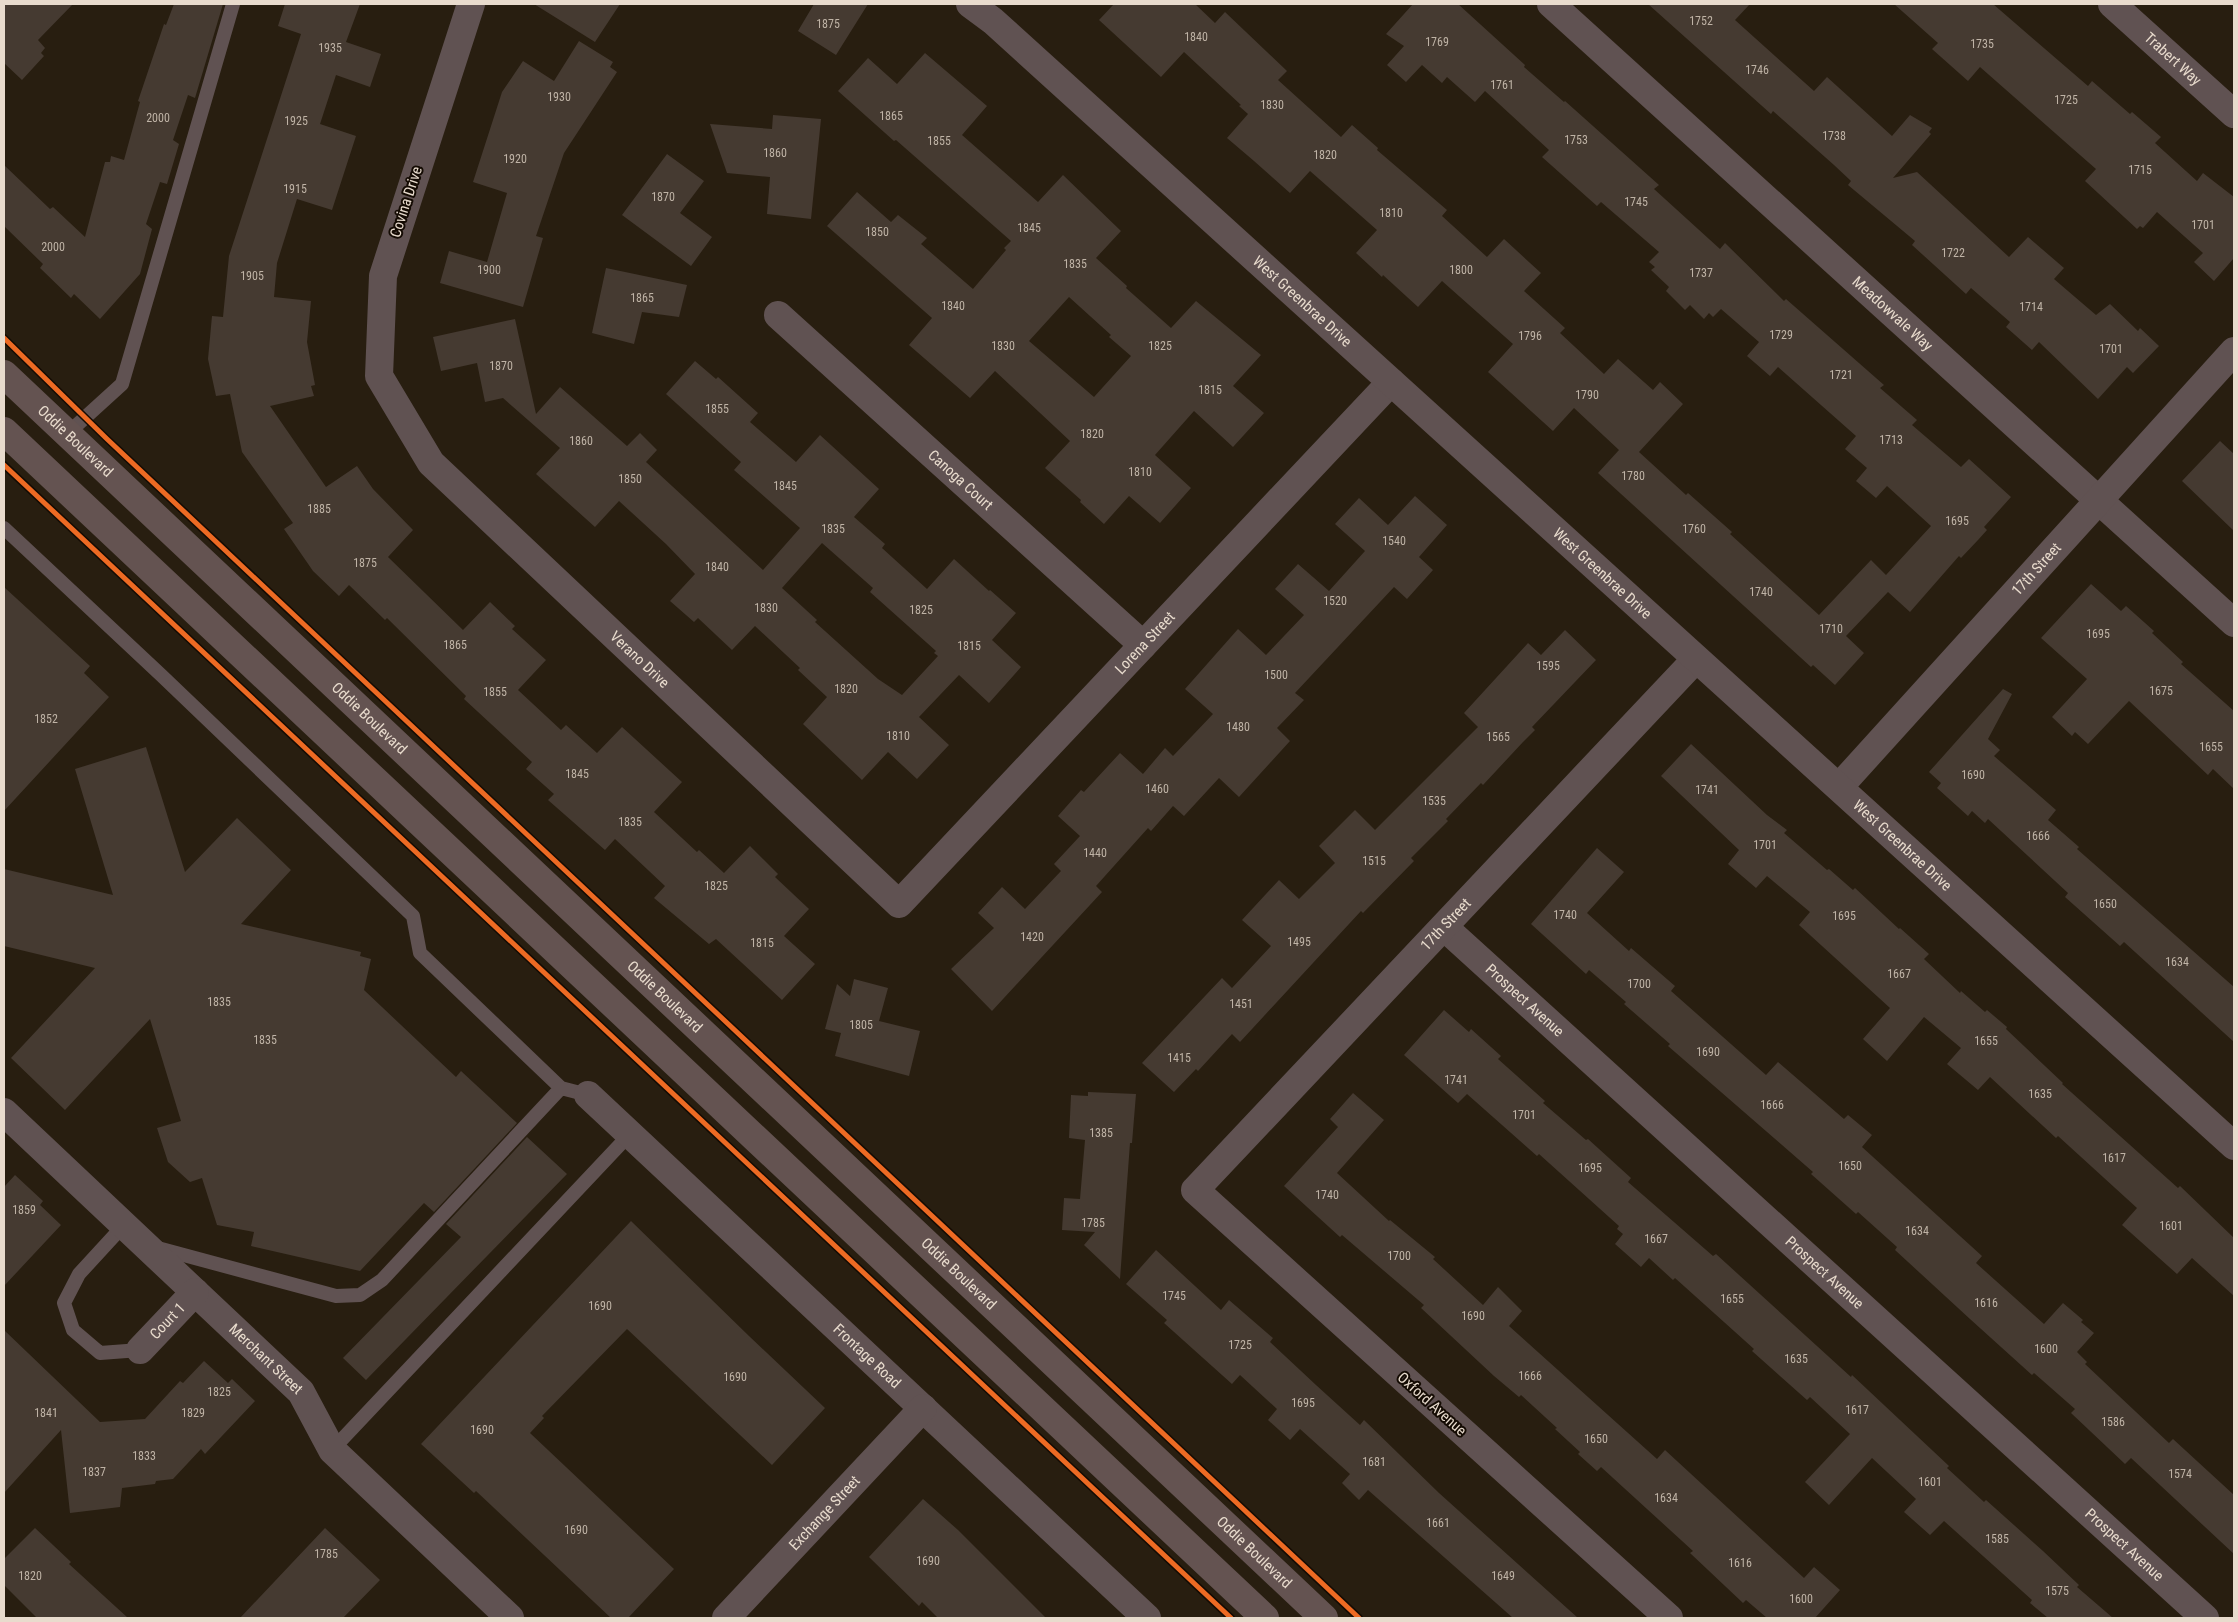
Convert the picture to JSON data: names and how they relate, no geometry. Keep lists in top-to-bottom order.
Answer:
{
  "streets": {
    "main road": ["Oddie Boulevard"],
    "street": [
      "Trabert Way",
      "Covina Drive",
      "West Greenbrae Drive",
      "Meadowvale Way",
      "Canoga Court",
      "17th Street",
      "Lorena Street",
      "Verano Drive",
      "Prospect Avenue",
      "Court 1",
      "Frontage Road",
      "Merchant Street",
      "Oxford Avenue",
      "Exchange Street"
    ]
  },
  "crossings": [
    ["Covina Drive", "Verano Drive"],
    ["West Greenbrae Drive", "17th Street"],
    ["West Greenbrae Drive", "Lorena Street"],
    ["Meadowvale Way", "17th Street"],
    ["Canoga Court", "Lorena Street"],
    ["17th Street", "Prospect Avenue"],
    ["17th Street", "Oxford Avenue"],
    ["Lorena Street", "Verano Drive"],
    ["Court 1", "Merchant Street"],
    ["Frontage Road", "Exchange Street"]
  ],
  "house_numbers": [
    "1752",
    "1875",
    "1840",
    "1769",
    "1735",
    "1935",
    "1746",
    "1761",
    "1930",
    "1725",
    "1830",
    "1865",
    "2000",
    "1925",
    "1738",
    "1753",
    "1855",
    "1860",
    "1820",
    "1920",
    "1715",
    "1915",
    "1870",
    "1745",
    "1810",
    "1701",
    "1845",
    "1850",
    "2000",
    "1722",
    "1835",
    "1900",
    "1800",
    "1737",
    "1905",
    "1865",
    "1840",
    "1714",
    "1729",
    "1796",
    "1830",
    "1825",
    "1701",
    "1870",
    "1721",
    "1815",
    "1790",
    "1855",
    "1820",
    "1713",
    "1860",
    "1810",
    "1780",
    "1850",
    "1845",
    "1885",
    "1695",
    "1835",
    "1760",
    "1540",
    "1875",
    "1840",
    "1740",
    "1520",
    "1830",
    "1825",
    "1710",
    "1695",
    "1865",
    "1815",
    "1595",
    "1500",
    "1820",
    "1675",
    "1855",
    "1852",
    "1480",
    "1810",
    "1565",
    "1655",
    "1845",
    "1690",
    "1460",
    "1741",
    "1535",
    "1835",
    "1666",
    "1701",
    "1440",
    "1515",
    "1825",
    "1650",
    "1740",
    "1695",
    "1420",
    "1495",
    "1815",
    "1634",
    "1667",
    "1700",
    "1835",
    "1451",
    "1805",
    "1835",
    "1655",
    "1690",
    "1415",
    "1741",
    "1635",
    "1666",
    "1701",
    "1385",
    "1617",
    "1650",
    "1695",
    "1740",
    "1859",
    "1785",
    "1601",
    "1634",
    "1667",
    "1700",
    "1745",
    "1655",
    "1616",
    "1690",
    "1690",
    "1725",
    "1600",
    "1635",
    "1666",
    "1690",
    "1825",
    "1695",
    "1617",
    "1841",
    "1829",
    "1586",
    "1690",
    "1650",
    "1833",
    "1681",
    "1837",
    "1574",
    "1601",
    "1634",
    "1661",
    "1690",
    "1585",
    "1785",
    "1690",
    "1616",
    "1820",
    "1649",
    "1575",
    "1600"
  ]
}
